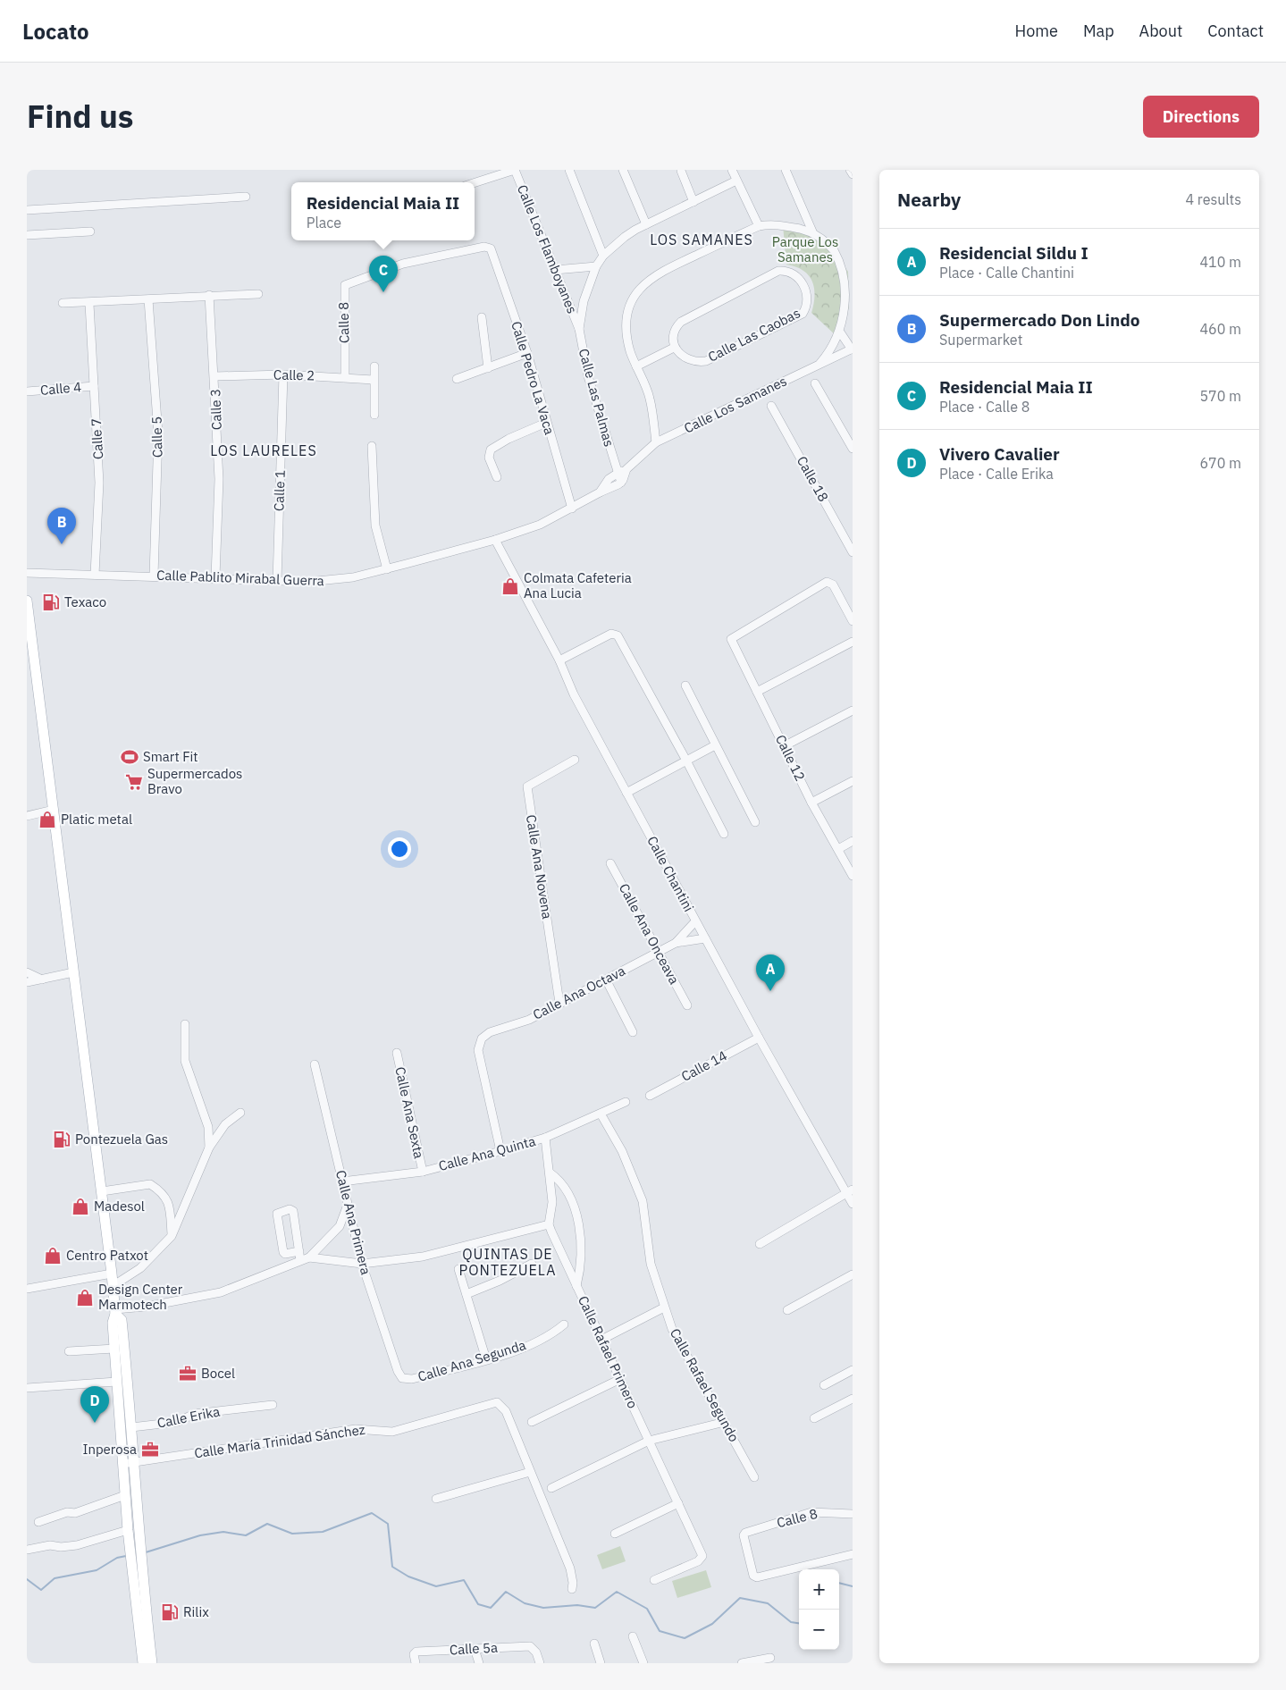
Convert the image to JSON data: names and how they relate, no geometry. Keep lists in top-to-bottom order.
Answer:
{
  "streets": {
    "street": [
      "Calle Los Flamboyanes",
      "Calle 8",
      "Calle Las Caobas",
      "Calle 2",
      "Calle Pedro La Vaca",
      "Calle 4",
      "Calle Las Palmas",
      "Calle Los Samanes",
      "Calle 3",
      "Calle 5",
      "Calle 7",
      "Calle 18",
      "Calle 1",
      "Calle Pablito Mirabal Guerra",
      "Calle 12",
      "Calle Ana Novena",
      "Calle Chantini",
      "Calle Ana Onceava",
      "Calle Ana Octava",
      "Calle 14",
      "Calle Ana Sexta",
      "Calle Ana Quinta",
      "Calle Ana Primera",
      "Calle Rafael Primero",
      "Calle Ana Segunda",
      "Calle Rafael Segundo",
      "Calle Erika",
      "Calle María Trinidad Sánchez",
      "Calle 5a"
    ]
  },
  "crossings": [
    ["Calle Los Flamboyanes", "Calle Las Palmas"],
    ["Calle 8", "Calle 2"],
    ["Calle 8", "Calle Pedro La Vaca"],
    ["Calle 2", "Calle 3"],
    ["Calle 2", "Calle 1"],
    ["Calle Pedro La Vaca", "Calle Pablito Mirabal Guerra"],
    ["Calle 4", "Calle 7"],
    ["Calle Las Palmas", "Calle Los Samanes"],
    ["Calle Los Samanes", "Calle Pablito Mirabal Guerra"],
    ["Calle 3", "Calle Pablito Mirabal Guerra"],
    ["Calle 5", "Calle Pablito Mirabal Guerra"],
    ["Calle 7", "Calle Pablito Mirabal Guerra"],
    ["Calle 1", "Calle Pablito Mirabal Guerra"],
    ["Calle Pablito Mirabal Guerra", "Calle Chantini"],
    ["Calle Ana Novena", "Calle Ana Octava"],
    ["Calle Chantini", "Calle Ana Octava"],
    ["Calle Chantini", "Calle 14"],
    ["Calle Ana Onceava", "Calle Ana Octava"],
    ["Calle Ana Octava", "Calle Ana Quinta"],
    ["Calle Ana Sexta", "Calle Ana Quinta"],
    ["Calle Ana Quinta", "Calle Ana Primera"],
    ["Calle Ana Quinta", "Calle Rafael Segundo"],
    ["Calle Ana Primera", "Calle Ana Segunda"]
  ],
  "districts": ["LOS SAMANES", "LOS LAURELES", "QUINTAS DE PONTEZUELA"],
  "parks": ["Parque Los Samanes"],
  "places": {
    "shop": [
      "Colmata Cafeteria Ana Lucia",
      "Platic metal",
      "Madesol",
      "Centro Patxot",
      "Design Center Marmotech"
    ],
    "fuel station": ["Texaco", "Pontezuela Gas", "Rilix"],
    "sports": ["Smart Fit"],
    "supermarket": ["Supermercados Bravo"],
    "office": ["Bocel", "Inperosa"]
  },
  "page": {
    "header": "Locato",
    "nav": [
      "Home",
      "Map",
      "About",
      "Contact"
    ],
    "title": "Find us",
    "buttons": "Directions",
    "heading": ["Nearby", "4 results"],
    "popup": ["Residencial Maia II", "Place"],
    "list": [
      {
        "mark": "A",
        "name": "Residencial Sildu I",
        "note": "Place · Calle Chantini",
        "value": "410 m"
      },
      {
        "mark": "B",
        "name": "Supermercado Don Lindo",
        "note": "Supermarket",
        "value": "460 m"
      },
      {
        "mark": "C",
        "name": "Residencial Maia II",
        "note": "Place · Calle 8",
        "value": "570 m"
      },
      {
        "mark": "D",
        "name": "Vivero Cavalier",
        "note": "Place · Calle Erika",
        "value": "670 m"
      }
    ],
    "pins": [
      "C",
      "B",
      "A",
      "D"
    ],
    "map_buttons": ["+", "−"]
  }
}
